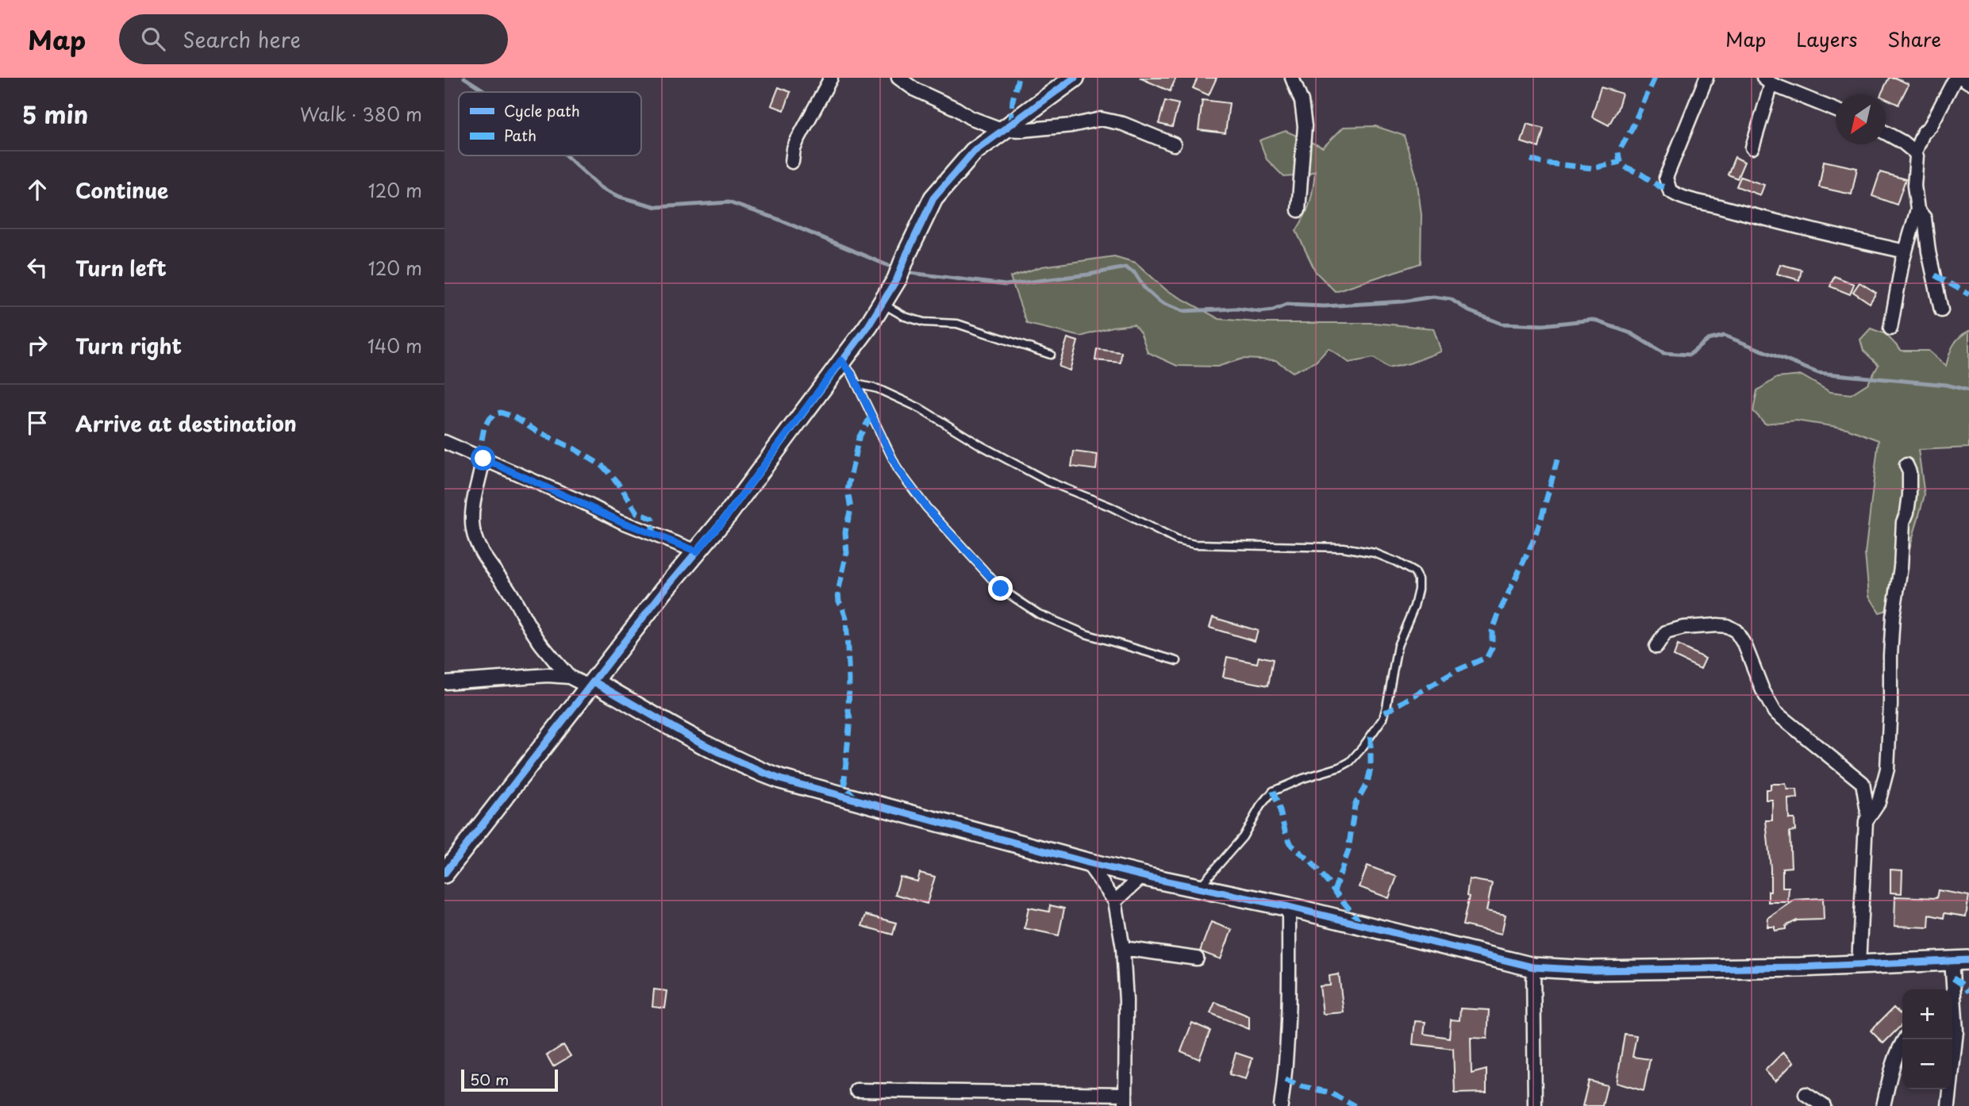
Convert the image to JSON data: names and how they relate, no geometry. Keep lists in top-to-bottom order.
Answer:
{
  "legend": ["Cycle path", "Path"],
  "scale_bar": "50 m",
  "north": "bottom left",
  "page": {
    "header": "Map",
    "search": "Search here",
    "nav": ["Map", "Layers", "Share"],
    "heading": ["5 min", "Walk · 380 m"],
    "list": [
      ["Continue", "120 m"],
      ["Turn left", "120 m"],
      ["Turn right", "140 m"],
      "Arrive at destination"
    ],
    "map_buttons": ["+", "−"],
    "scale": "50 m"
  }
}
